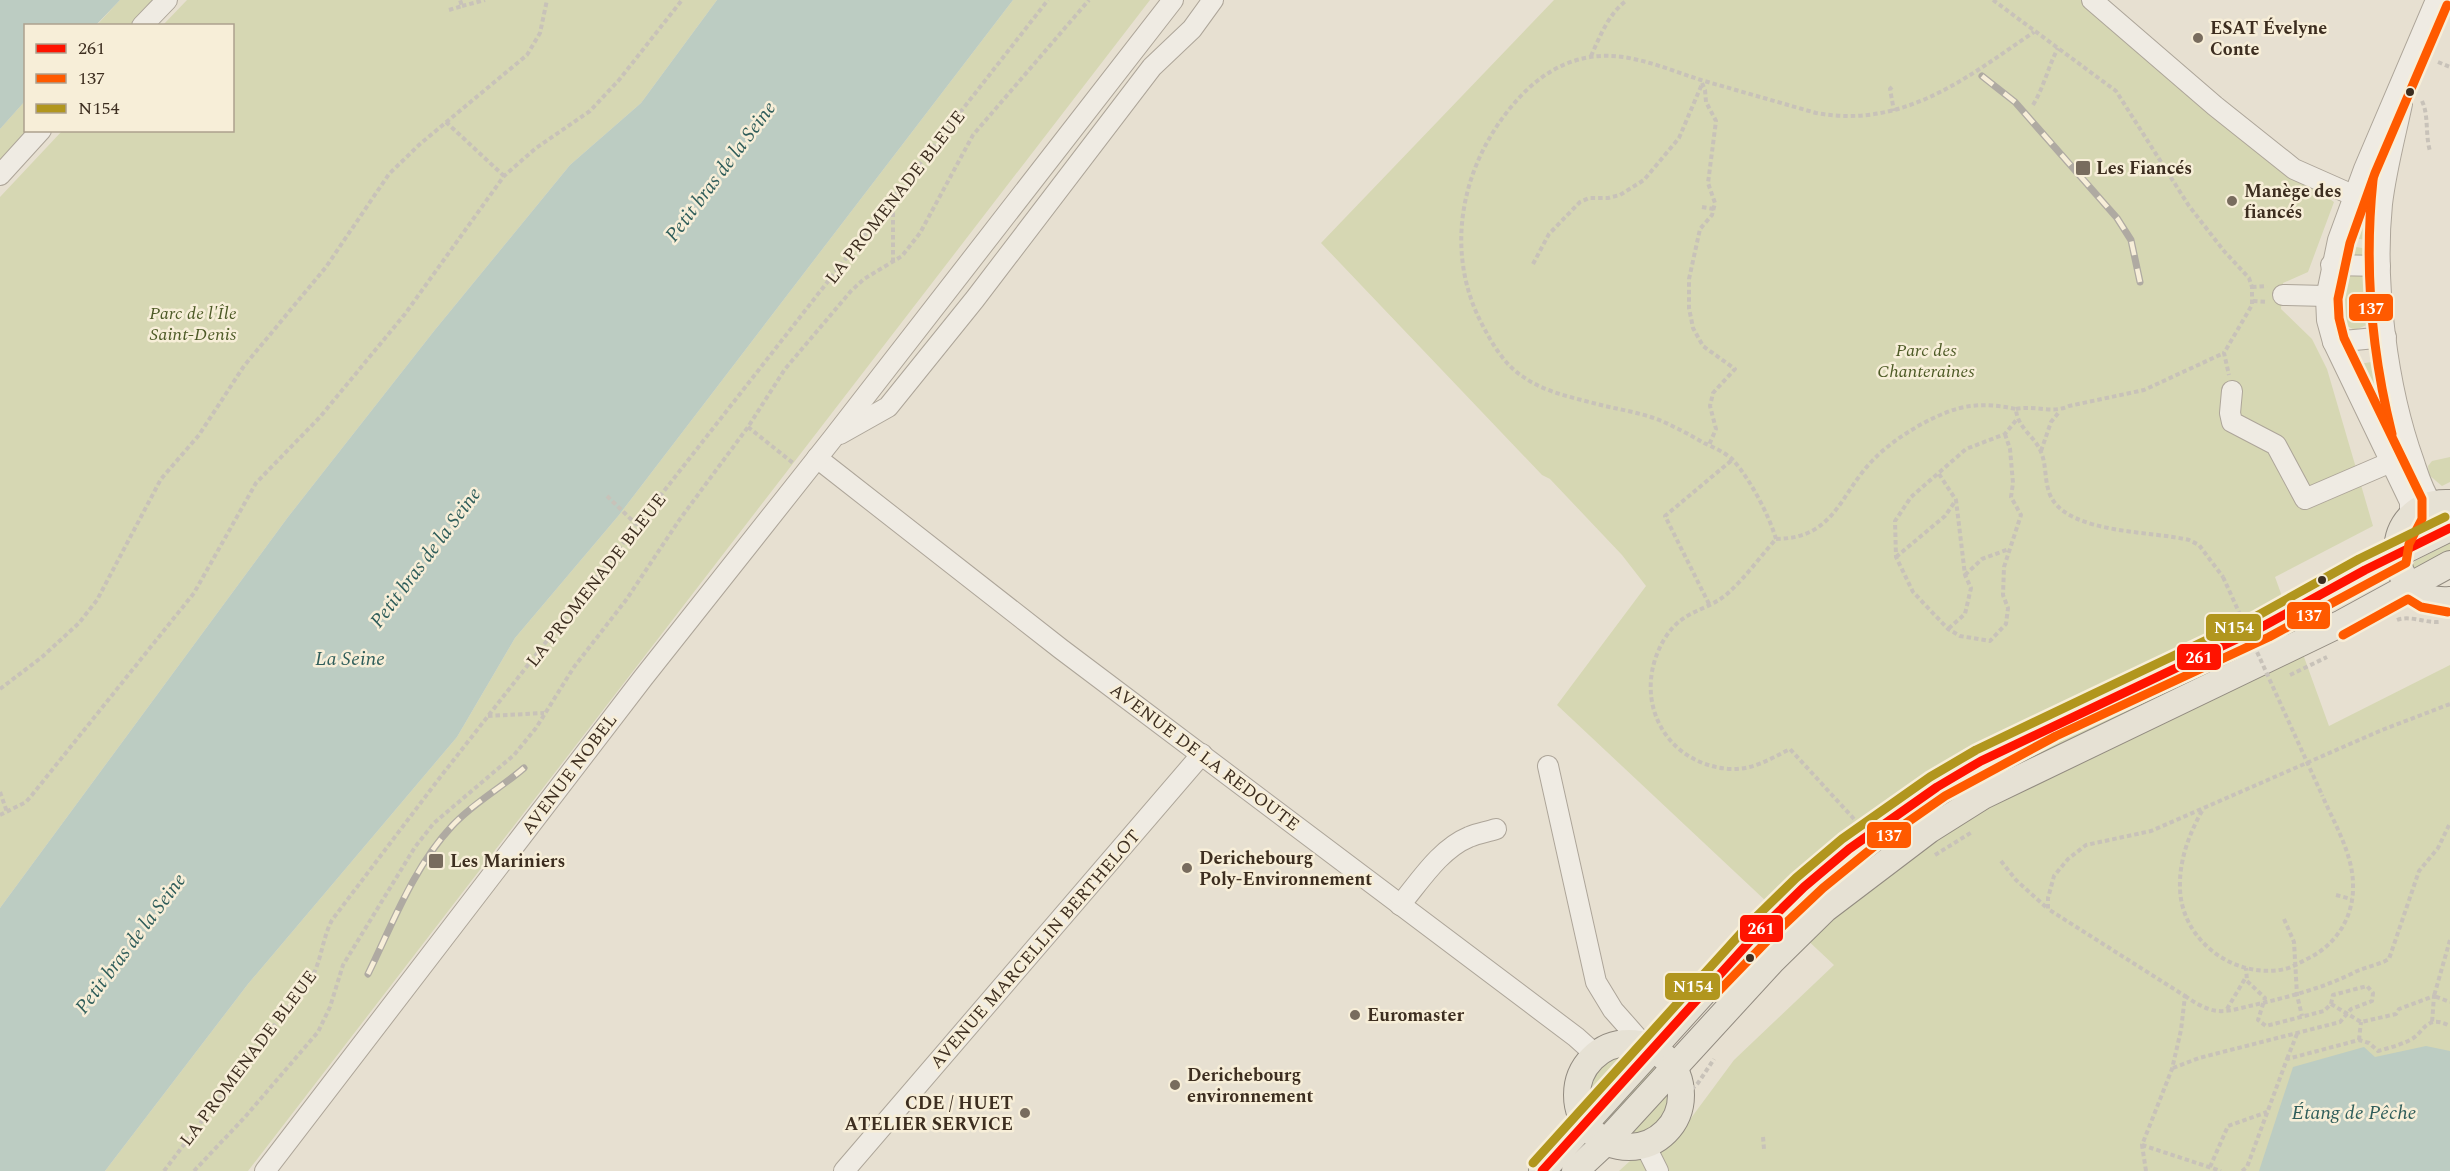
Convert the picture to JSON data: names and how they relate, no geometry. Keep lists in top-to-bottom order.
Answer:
{
  "streets": {
    "street": ["AVENUE DE LA REDOUTE", "AVENUE NOBEL", "AVENUE MARCELLIN BERTHELOT"],
    "path": ["LA PROMENADE BLEUE"]
  },
  "crossings": [
    ["AVENUE DE LA REDOUTE", "AVENUE NOBEL"],
    ["AVENUE DE LA REDOUTE", "AVENUE MARCELLIN BERTHELOT"]
  ],
  "water": ["Petit bras de la Seine", "La Seine", "Étang de Pêche"],
  "parks": ["Parc de l'Île Saint-Denis", "Parc des Chanteraines"],
  "places": {
    "other": [
      "ESAT Évelyne Conte",
      "Manège des fiancés",
      "Derichebourg Poly-Environnement",
      "Euromaster",
      "Derichebourg environnement",
      "CDE / HUET ATELIER SERVICE"
    ],
    "transit": ["Les Fiancés", "Les Mariniers"]
  },
  "lines": ["transit line 137", "transit line N154", "transit line 261"],
  "legend": ["261", "137", "N154"]
}
